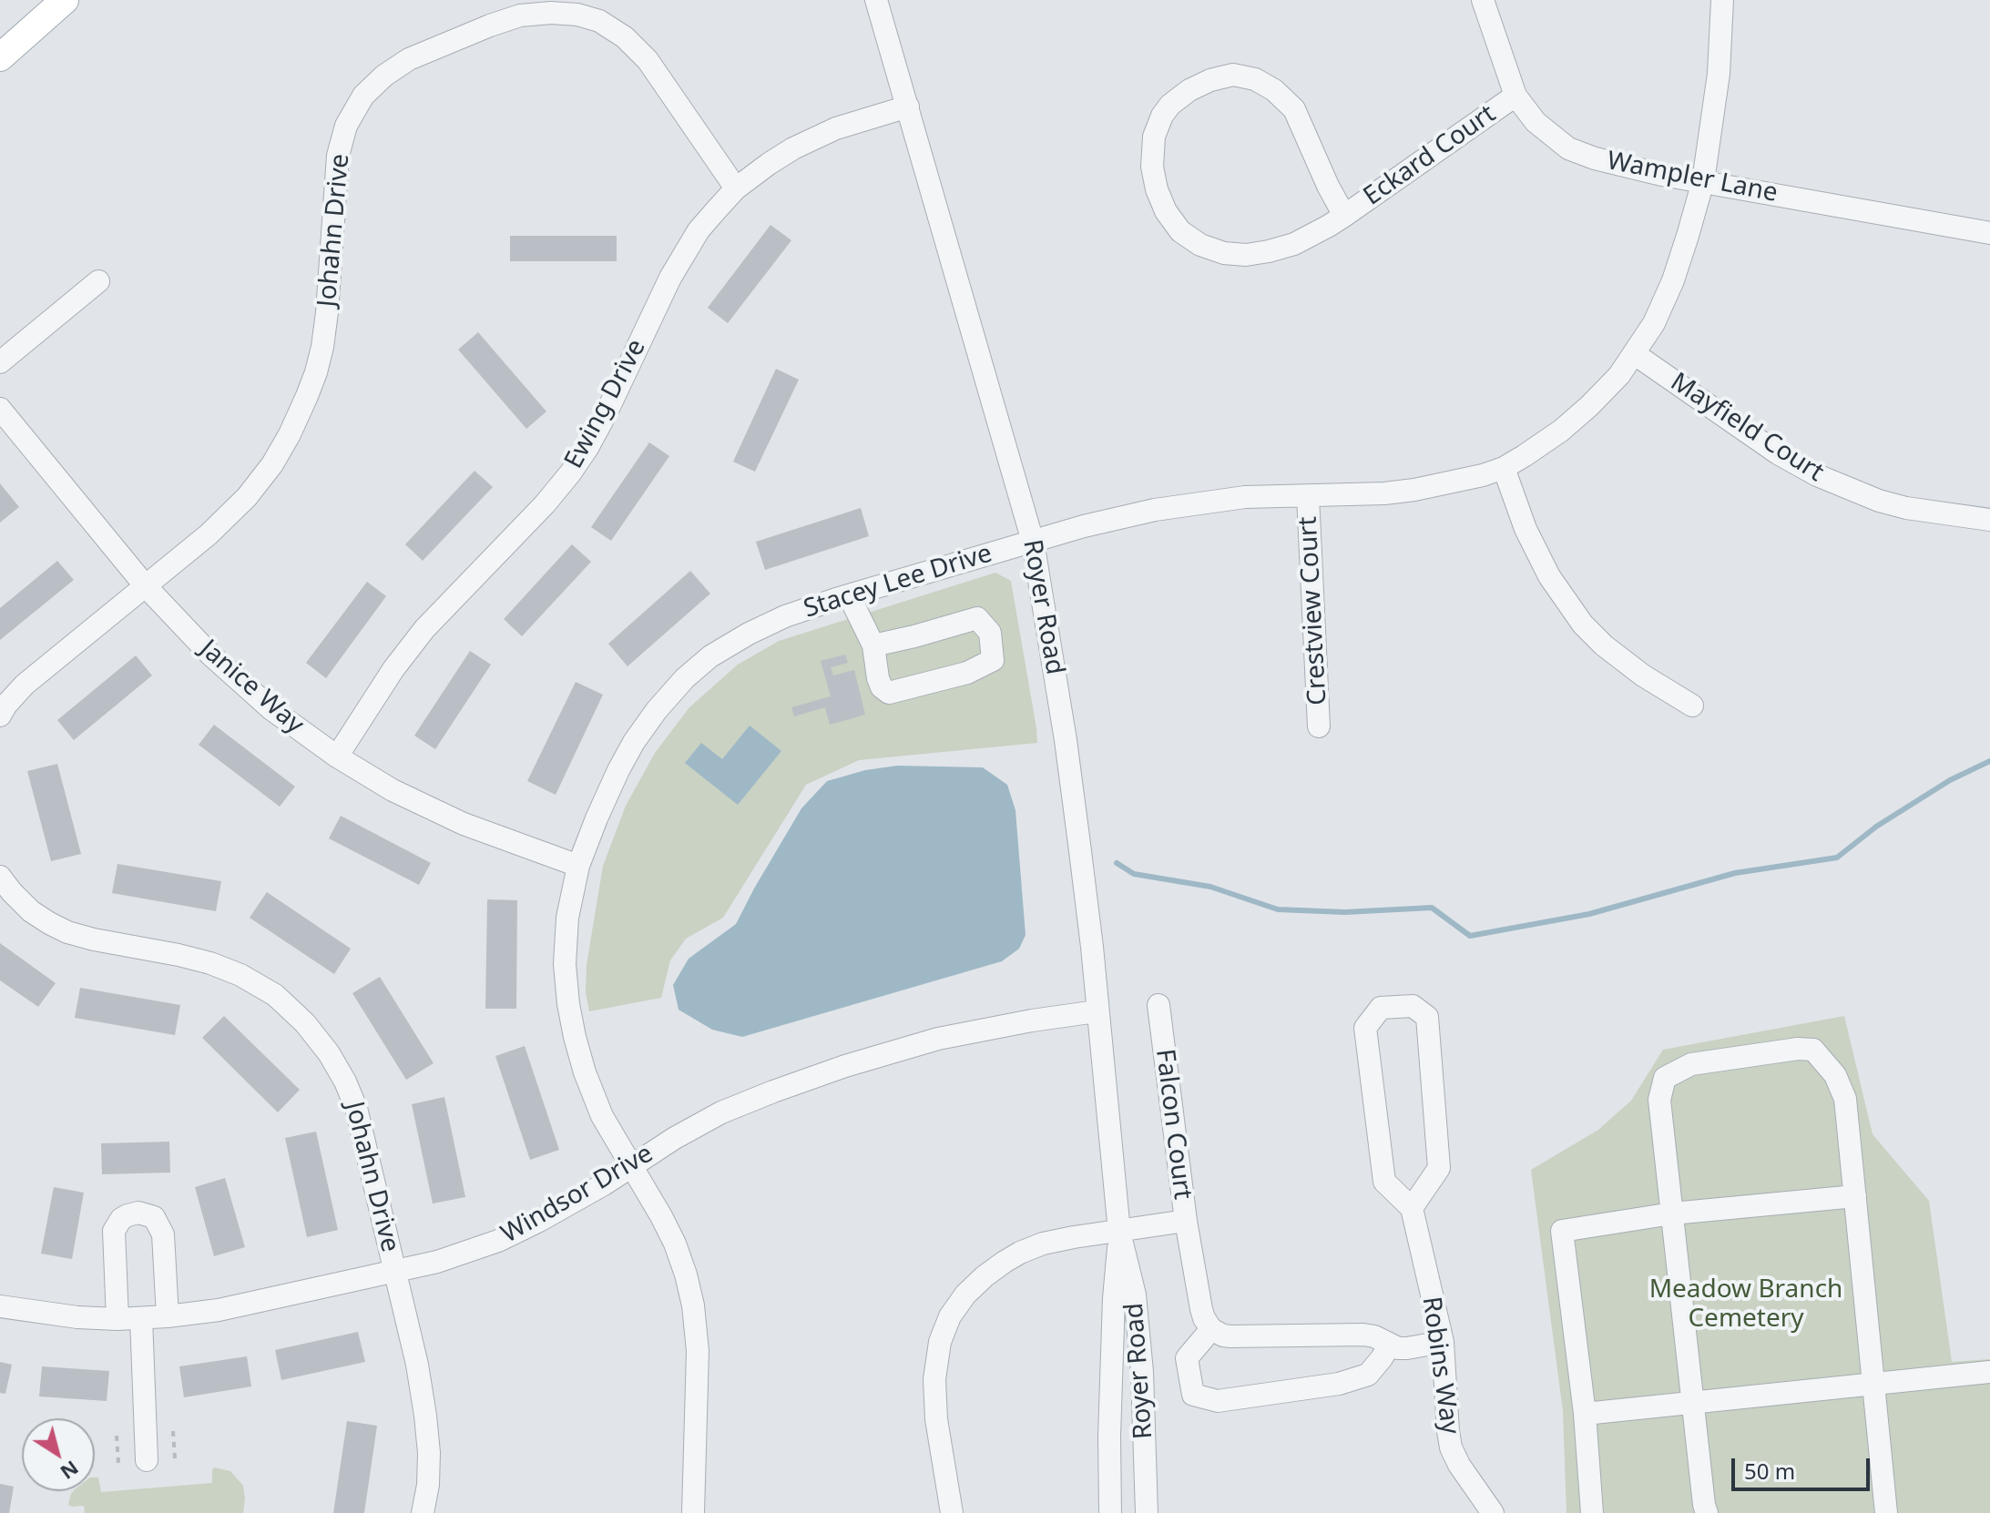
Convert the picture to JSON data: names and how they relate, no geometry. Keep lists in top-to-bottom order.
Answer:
{
  "streets": {
    "street": [
      "Eckard Court",
      "Wampler Lane",
      "Johahn Drive",
      "Ewing Drive",
      "Mayfield Court",
      "Stacey Lee Drive",
      "Royer Road",
      "Crestview Court",
      "Janice Way",
      "Falcon Court",
      "Windsor Drive",
      "Robins Way"
    ]
  },
  "crossings": [
    ["Eckard Court", "Wampler Lane"],
    ["Wampler Lane", "Stacey Lee Drive"],
    ["Johahn Drive", "Ewing Drive"],
    ["Johahn Drive", "Janice Way"],
    ["Johahn Drive", "Windsor Drive"],
    ["Ewing Drive", "Royer Road"],
    ["Ewing Drive", "Janice Way"],
    ["Mayfield Court", "Stacey Lee Drive"],
    ["Stacey Lee Drive", "Royer Road"],
    ["Stacey Lee Drive", "Crestview Court"],
    ["Stacey Lee Drive", "Janice Way"],
    ["Stacey Lee Drive", "Windsor Drive"],
    ["Royer Road", "Falcon Court"],
    ["Royer Road", "Windsor Drive"]
  ],
  "parks": ["Meadow Branch Cemetery"],
  "scale_bar": "50 m",
  "north": "bottom right"
}
